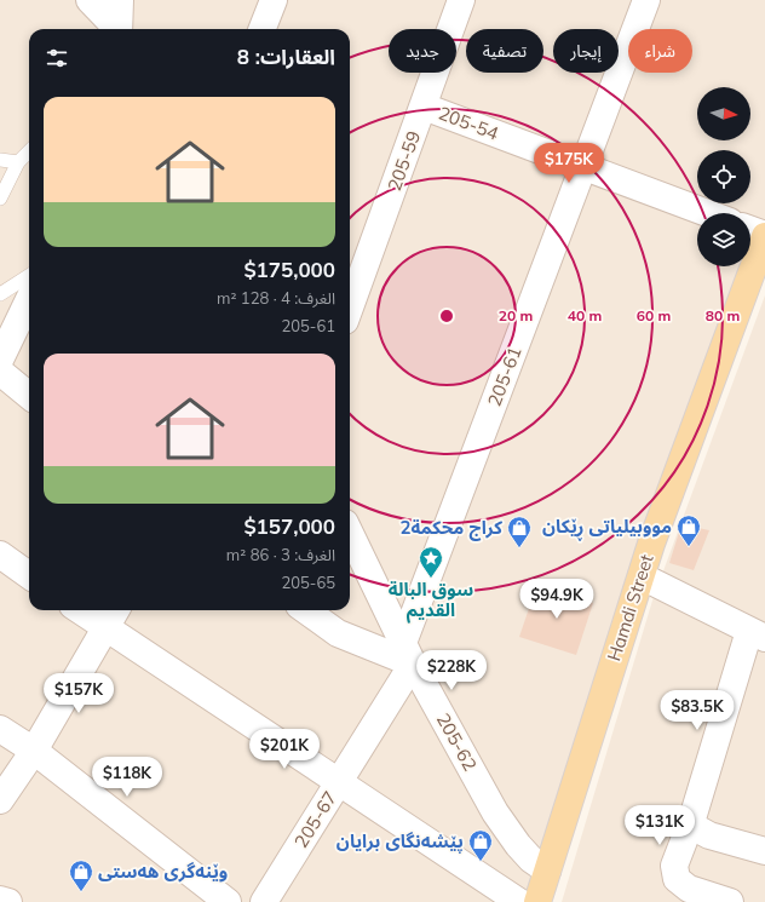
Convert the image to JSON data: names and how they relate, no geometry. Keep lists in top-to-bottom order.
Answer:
{
  "streets": {
    "main road": ["Hamdi Street"],
    "street": [
      "205-54",
      "205-59",
      "205-61",
      "205-62",
      "205-67"
    ]
  },
  "crossings": [
    ["205-54", "205-59"],
    ["205-54", "205-61"],
    ["205-61", "205-62"],
    ["205-61", "205-67"],
    ["Hamdi Street", "205-62"],
    ["205-62", "205-67"]
  ],
  "places": {
    "shop": [
      "مووبیلیاتی ڕێکان",
      "كراج محكمة2",
      "پێشە‌نگای برایان",
      "وێنەگری هەستی"
    ],
    "place": ["سوق البالة القديم"]
  },
  "north": "right",
  "page": {
    "chip": [
      "شراء",
      "إيجار",
      "تصفية",
      "جديد"
    ],
    "heading": "العقارات: 8",
    "list": [
      {
        "name": "$175,000",
        "note": "الغرف: 4 · 128 m² · 205-61"
      },
      {
        "name": "$157,000",
        "note": "الغرف: 3 · 86 m² · 205-65"
      }
    ],
    "price": [
      "$175K",
      "$94.9K",
      "$228K",
      "$157K",
      "$83.5K",
      "$201K",
      "$118K",
      "$131K"
    ]
  },
  "rings": [
    "20 m",
    "40 m",
    "60 m",
    "80 m"
  ]
}
